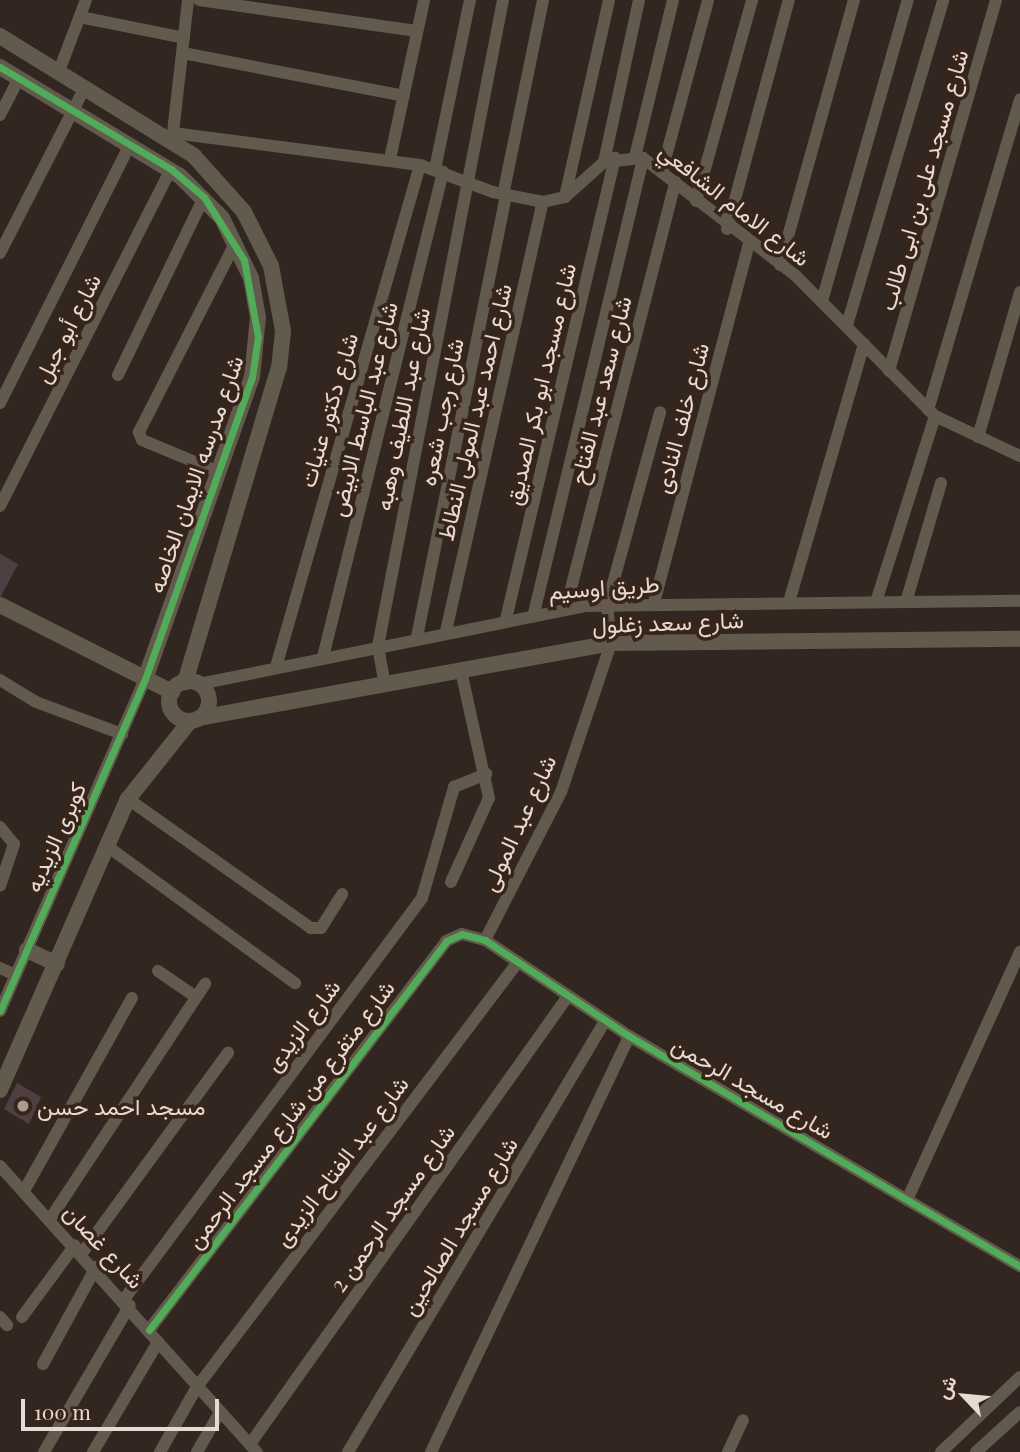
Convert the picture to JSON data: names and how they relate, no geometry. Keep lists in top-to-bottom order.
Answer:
{
  "streets": {
    "street": [
      "شارع مسجد على بن ابى طالب",
      "شارع الامام الشافعي",
      "شارع أبو جبل",
      "شارع مسجد ابو بكر الصديق",
      "شارع سعد عبد الفتاح",
      "شارع عبد الباسط الابيض",
      "شارع عبد اللطيف وهبه",
      "شارع دكتور عنيات",
      "شارع رجب شعره",
      "شارع احمد عبد المولى النطاط",
      "شارع خلف النادى",
      "شارع مدرسه الايمان الخاصه",
      "طريق اوسيم",
      "شارع سعد زغلول",
      "شارع عبد المولى",
      "كوبرى الزيديه",
      "شارع الزيدى",
      "شارع مسجد الرحمن",
      "شارع متفرع من شارع مسجد الرحمن",
      "شارع عبد الفتاح الزيدى",
      "شارع مسجد الرحمن 2",
      "شارع مسجد الصالحين",
      "شارع غصان"
    ]
  },
  "crossings": [
    ["شارع مسجد على بن ابى طالب", "شارع الامام الشافعي"],
    ["شارع الامام الشافعي", "شارع مسجد ابو بكر الصديق"],
    ["شارع الامام الشافعي", "شارع سعد عبد الفتاح"],
    ["شارع الامام الشافعي", "شارع خلف النادى"],
    ["شارع أبو جبل", "شارع مدرسه الايمان الخاصه"],
    ["شارع مسجد ابو بكر الصديق", "طريق اوسيم"],
    ["شارع سعد عبد الفتاح", "طريق اوسيم"],
    ["شارع عبد الباسط الابيض", "طريق اوسيم"],
    ["شارع عبد اللطيف وهبه", "طريق اوسيم"],
    ["شارع دكتور عنيات", "طريق اوسيم"],
    ["شارع رجب شعره", "طريق اوسيم"],
    ["شارع احمد عبد المولى النطاط", "طريق اوسيم"],
    ["شارع خلف النادى", "طريق اوسيم"],
    ["شارع مدرسه الايمان الخاصه", "طريق اوسيم"],
    ["شارع مدرسه الايمان الخاصه", "كوبرى الزيديه"],
    ["شارع سعد زغلول", "شارع عبد المولى"],
    ["شارع عبد المولى", "شارع مسجد الرحمن"],
    ["شارع الزيدى", "شارع غصان"],
    ["شارع مسجد الرحمن", "شارع متفرع من شارع مسجد الرحمن"],
    ["شارع مسجد الرحمن", "شارع عبد الفتاح الزيدى"],
    ["شارع مسجد الرحمن", "شارع مسجد الرحمن 2"],
    ["شارع مسجد الرحمن", "شارع مسجد الصالحين"],
    ["شارع متفرع من شارع مسجد الرحمن", "شارع غصان"],
    ["شارع عبد الفتاح الزيدى", "شارع غصان"],
    ["شارع مسجد الرحمن 2", "شارع غصان"]
  ],
  "places": ["مسجد احمد حسن"],
  "scale_bar": "100 m",
  "north": "top left"
}
